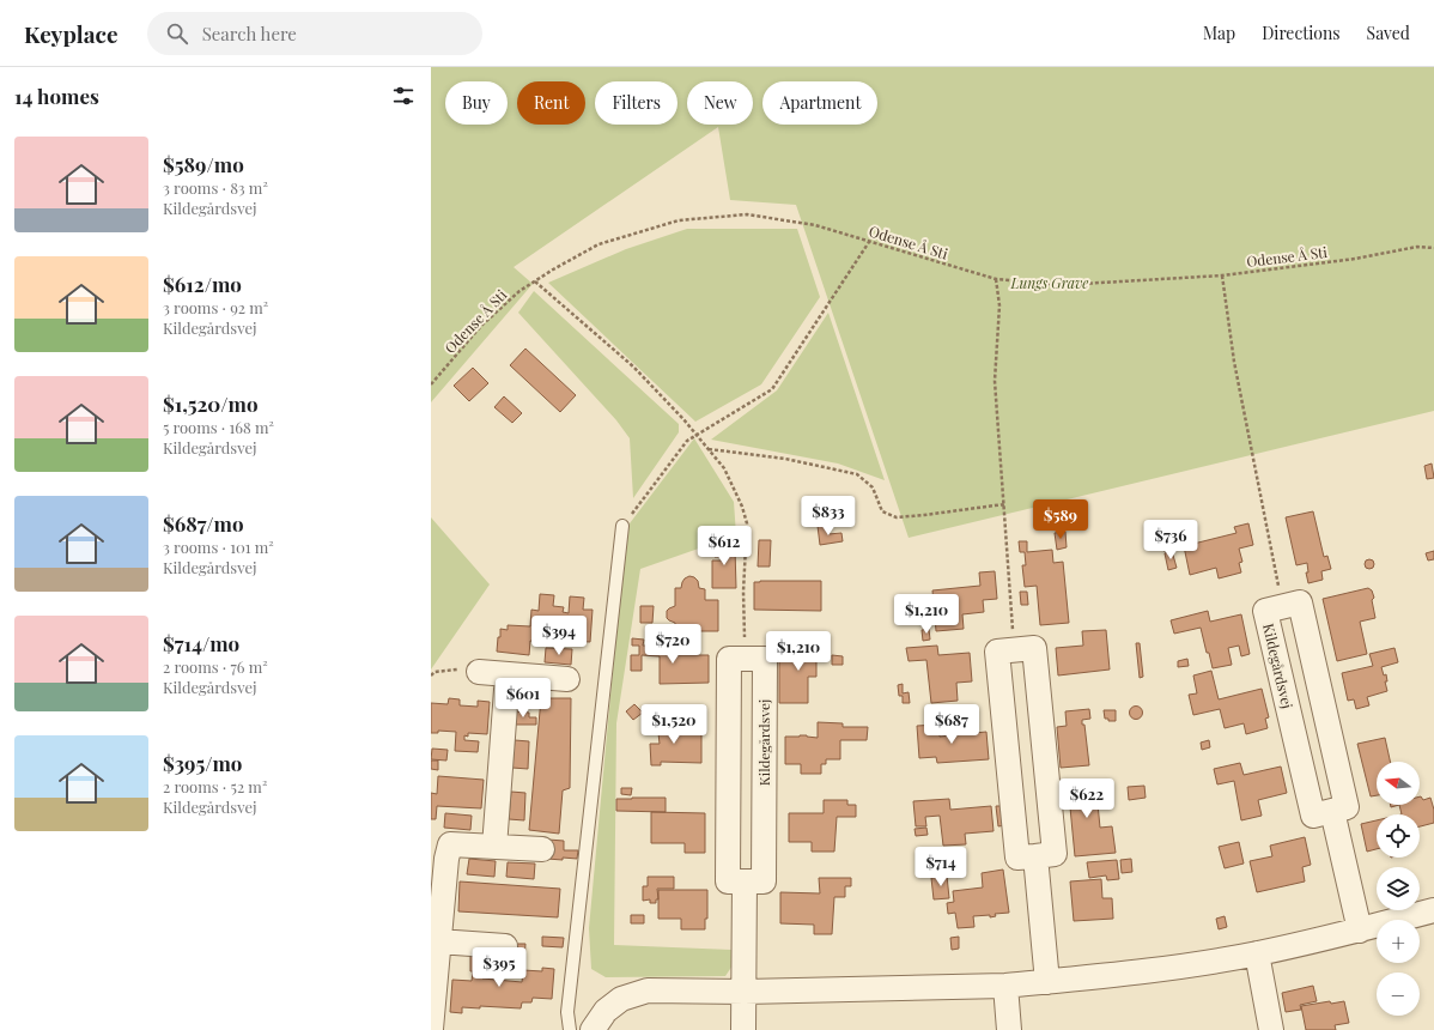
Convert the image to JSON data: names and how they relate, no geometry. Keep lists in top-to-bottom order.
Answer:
{
  "streets": {
    "street": ["Kildegårdsvej"],
    "path": ["Odense Å Sti"]
  },
  "parks": ["Lungs Grave"],
  "north": "left",
  "page": {
    "header": "Keyplace",
    "search": "Search here",
    "nav": ["Map", "Directions", "Saved"],
    "heading": "14 homes",
    "chip": [
      "Buy",
      "Rent",
      "Filters",
      "New",
      "Apartment"
    ],
    "list": [
      {
        "name": "$589/mo",
        "note": "3 rooms · 83 m² · Kildegårdsvej"
      },
      {
        "name": "$612/mo",
        "note": "3 rooms · 92 m² · Kildegårdsvej"
      },
      {
        "name": "$1,520/mo",
        "note": "5 rooms · 168 m² · Kildegårdsvej"
      },
      {
        "name": "$687/mo",
        "note": "3 rooms · 101 m² · Kildegårdsvej"
      },
      {
        "name": "$714/mo",
        "note": "2 rooms · 76 m² · Kildegårdsvej"
      },
      {
        "name": "$395/mo",
        "note": "2 rooms · 52 m² · Kildegårdsvej"
      }
    ],
    "price": [
      "$833",
      "$589",
      "$736",
      "$612",
      "$1,210",
      "$394",
      "$720",
      "$1,210",
      "$601",
      "$1,520",
      "$687",
      "$622",
      "$714",
      "$395"
    ],
    "map_buttons": ["+", "−"]
  }
}
